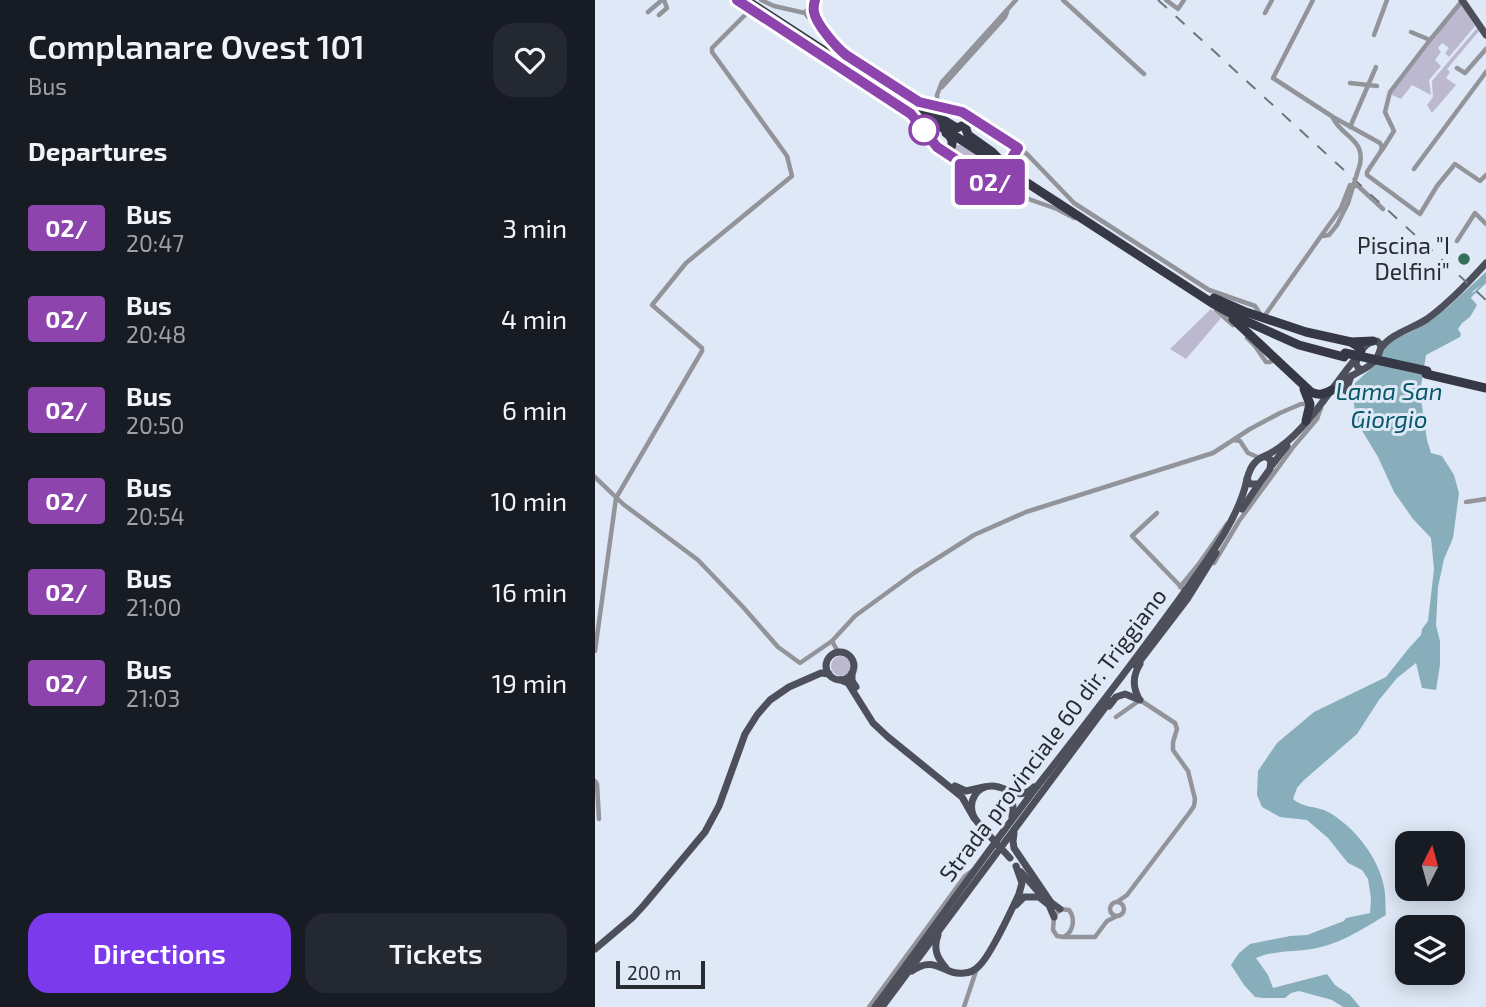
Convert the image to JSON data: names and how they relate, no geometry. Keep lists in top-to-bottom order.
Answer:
{
  "streets": {
    "main road": ["Strada provinciale 60 dir. Triggiano"]
  },
  "water": ["Lama San Giorgio"],
  "places": ["Piscina \"I Delfini\""],
  "lines": ["bus line 02/"],
  "scale_bar": "200 m",
  "north": "top",
  "page": {
    "heading": [
      ["Complanare Ovest 101", "Bus"],
      "Departures"
    ],
    "on_map": "02/",
    "list": [
      {
        "mark": "02/",
        "name": "Bus",
        "note": "20:47",
        "value": "3 min"
      },
      {
        "mark": "02/",
        "name": "Bus",
        "note": "20:48",
        "value": "4 min"
      },
      {
        "mark": "02/",
        "name": "Bus",
        "note": "20:50",
        "value": "6 min"
      },
      {
        "mark": "02/",
        "name": "Bus",
        "note": "20:54",
        "value": "10 min"
      },
      {
        "mark": "02/",
        "name": "Bus",
        "note": "21:00",
        "value": "16 min"
      },
      {
        "mark": "02/",
        "name": "Bus",
        "note": "21:03",
        "value": "19 min"
      }
    ],
    "buttons": ["Directions", "Tickets"],
    "scale": "200 m"
  }
}
